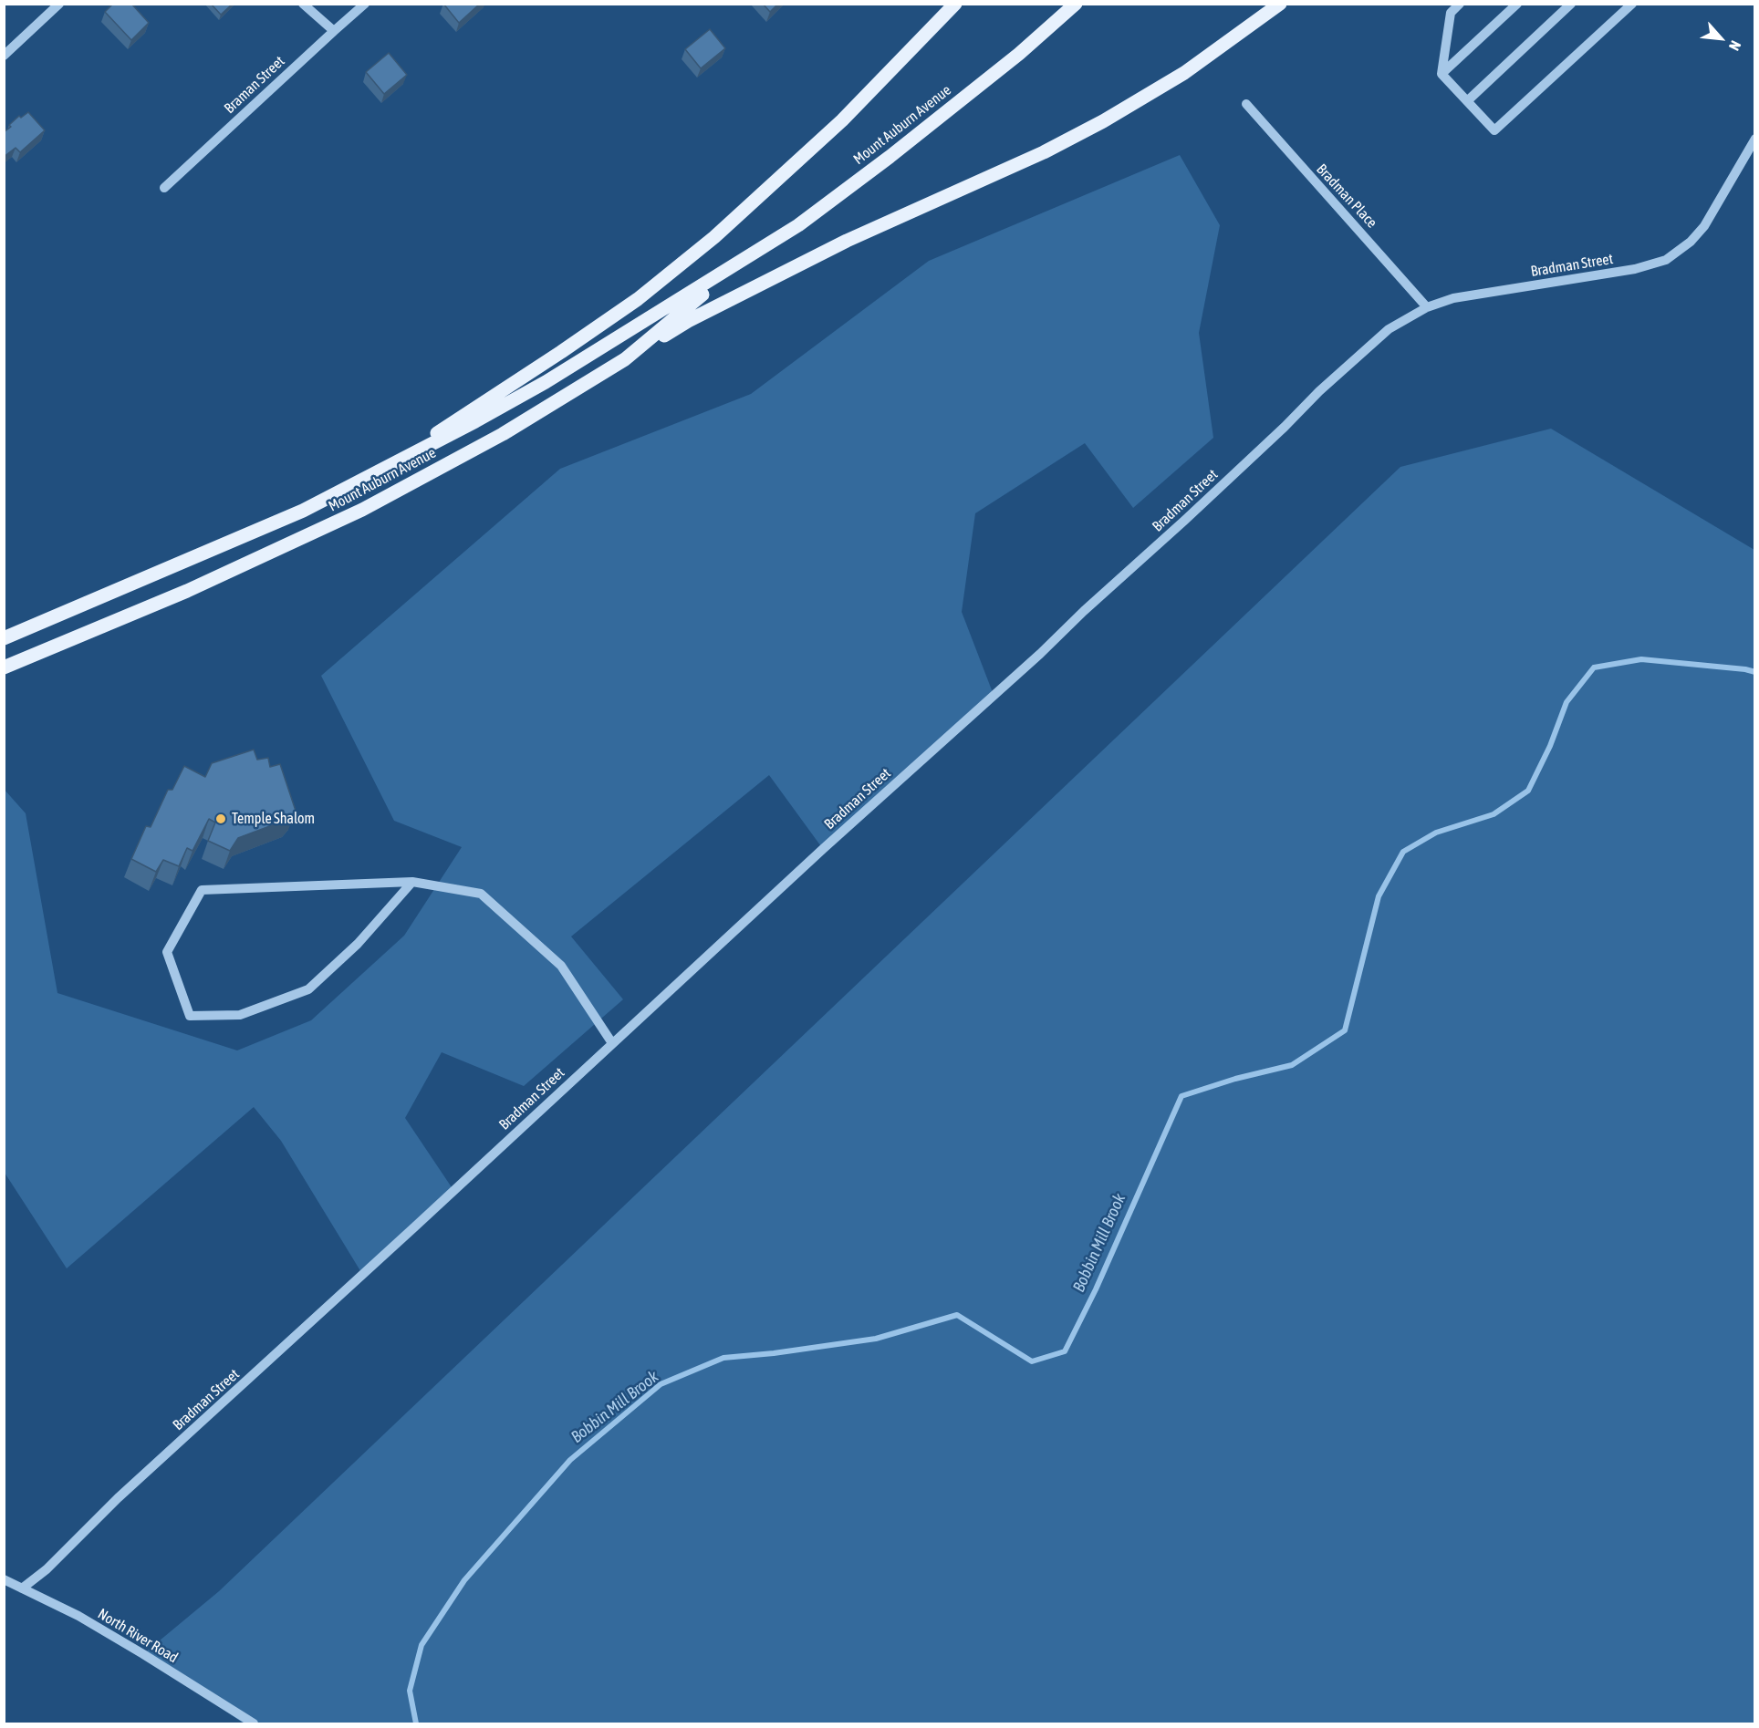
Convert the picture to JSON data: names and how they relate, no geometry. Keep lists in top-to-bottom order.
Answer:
{
  "streets": {
    "main road": ["Mount Auburn Avenue"],
    "street": [
      "Braman Street",
      "Bradman Place",
      "Bradman Street",
      "North River Road"
    ]
  },
  "crossings": [
    ["Bradman Place", "Bradman Street"],
    ["Bradman Street", "North River Road"]
  ],
  "water": ["Bobbin Mill Brook"],
  "places": ["Temple Shalom"],
  "north": "bottom right"
}
